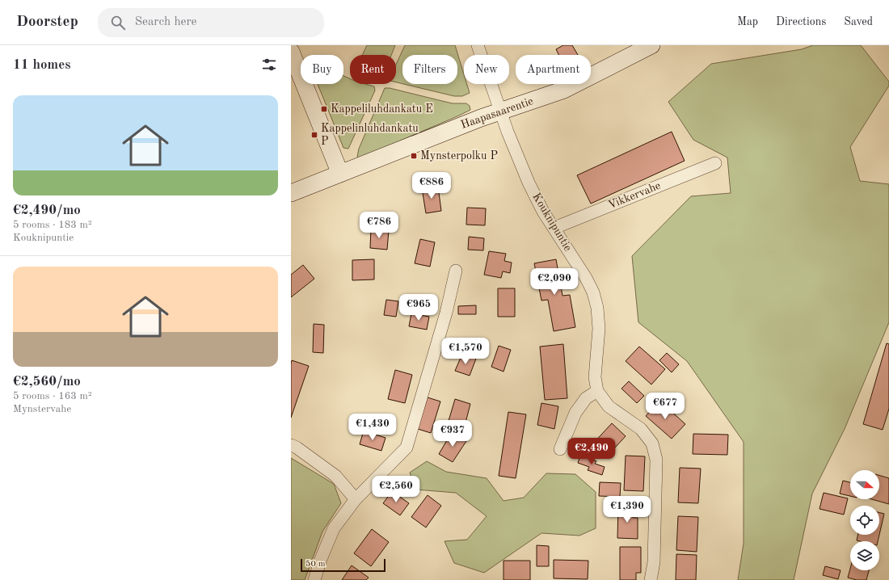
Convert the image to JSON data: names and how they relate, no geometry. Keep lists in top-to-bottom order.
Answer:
{
  "streets": {
    "main road": ["Haapasaarentie"],
    "street": ["Vikkervahe", "Kouknipuntie"]
  },
  "crossings": [
    ["Haapasaarentie", "Kouknipuntie"],
    ["Vikkervahe", "Kouknipuntie"]
  ],
  "places": {
    "transit": ["Kappeliluhdankatu E", "Kappelinluhdankatu P", "Mynsterpolku P"]
  },
  "scale_bar": "50 m",
  "north": "right",
  "page": {
    "header": "Doorstep",
    "search": "Search here",
    "nav": ["Map", "Directions", "Saved"],
    "heading": "11 homes",
    "chip": [
      "Buy",
      "Rent",
      "Filters",
      "New",
      "Apartment"
    ],
    "list": [
      {
        "name": "€2,490/mo",
        "note": "5 rooms · 183 m² · Kouknipuntie"
      },
      {
        "name": "€2,560/mo",
        "note": "5 rooms · 163 m² · Mynstervahe"
      }
    ],
    "price": [
      "€886",
      "€786",
      "€2,090",
      "€965",
      "€1,570",
      "€677",
      "€1,430",
      "€937",
      "€2,490",
      "€2,560",
      "€1,390"
    ],
    "scale": "50 m"
  }
}
